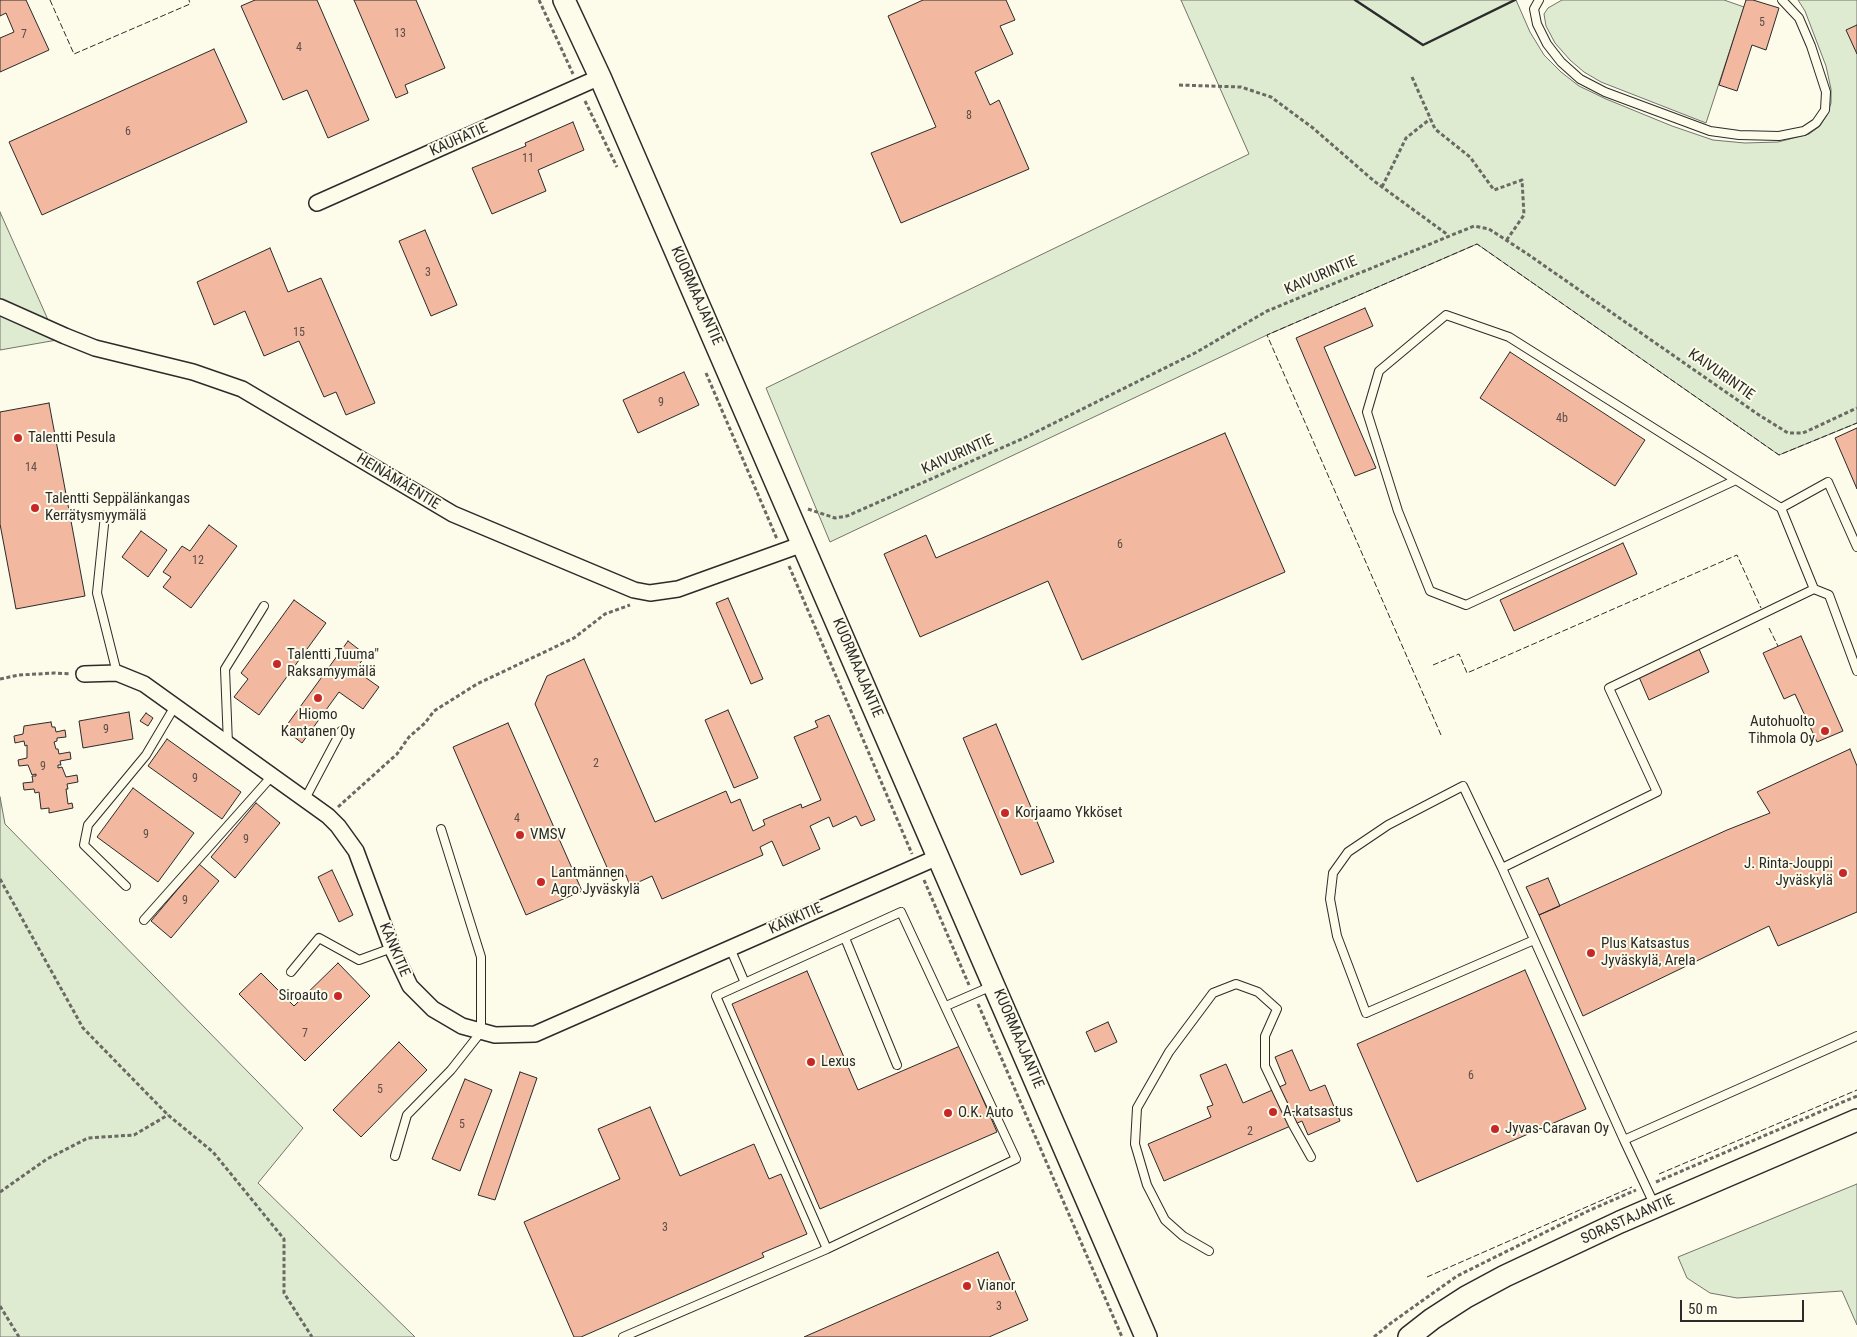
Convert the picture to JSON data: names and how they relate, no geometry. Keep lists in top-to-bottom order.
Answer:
{
  "streets": {
    "street": [
      "KAUHATIE",
      "KUORMAAJANTIE",
      "HEINÄMÄENTIE",
      "KANKITIE",
      "SORASTAJANTIE"
    ],
    "path": ["KAIVURINTIE"]
  },
  "crossings": [
    ["KAUHATIE", "KUORMAAJANTIE"],
    ["KAIVURINTIE", "KUORMAAJANTIE"],
    ["KUORMAAJANTIE", "HEINÄMÄENTIE"],
    ["KUORMAAJANTIE", "KANKITIE"]
  ],
  "places": [
    "Talentti Pesula",
    "Talentti Seppälänkangas Kerrätysmyymälä",
    "Talentti Tuuma\" Raksamyymälä",
    "Hiomo Kantanen Oy",
    "Autohuolto Tihmola Oy",
    "Korjaamo Ykköset",
    "VMSV",
    "J. Rinta-Jouppi Jyväskylä",
    "Lantmännen Agro Jyväskylä",
    "Plus Katsastus Jyväskylä, Arela",
    "Siroauto",
    "Lexus",
    "A-katsastus",
    "O.K. Auto",
    "Jyvas-Caravan Oy",
    "Vianor"
  ],
  "house_numbers": [
    "5",
    "13",
    "7",
    "4",
    "8",
    "6",
    "11",
    "3",
    "15",
    "9",
    "4b",
    "14",
    "6",
    "12",
    "9",
    "2",
    "9",
    "9",
    "4",
    "9",
    "9",
    "9",
    "7",
    "6",
    "5",
    "5",
    "2",
    "3",
    "3"
  ],
  "scale_bar": "50 m"
}
